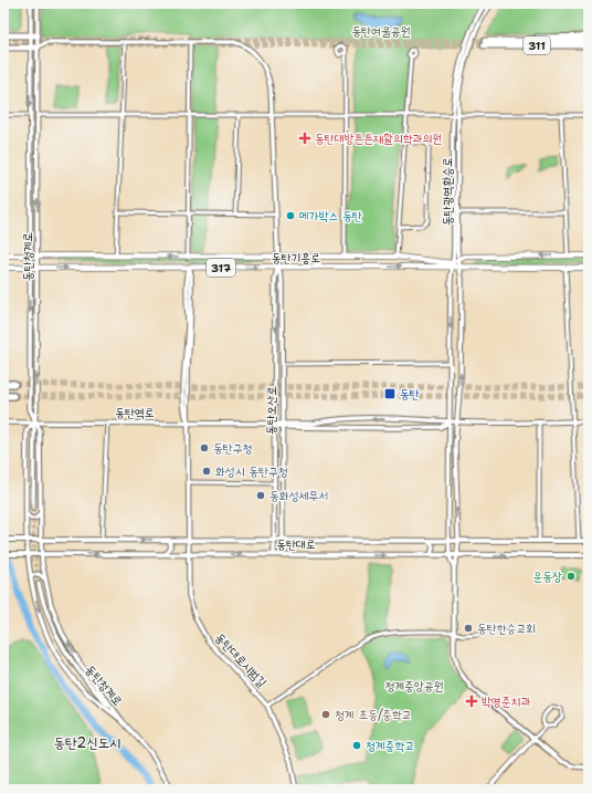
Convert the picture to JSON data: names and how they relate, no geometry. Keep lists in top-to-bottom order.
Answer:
{
  "streets": {
    "highway": ["311"],
    "main road": ["동탄기흥로", "317", "동탄대로"],
    "street": [
      "동탄광역환승로",
      "동탄청계로",
      "동탄오산로",
      "동탄역로",
      "동탄대로시범길"
    ]
  },
  "crossings": [
    ["동탄광역환승로", "동탄기흥로"],
    ["동탄광역환승로", "동탄역로"],
    ["동탄청계로", "동탄기흥로"],
    ["동탄청계로", "동탄역로"],
    ["동탄기흥로", "동탄오산로"],
    ["동탄기흥로", "동탄대로시범길"],
    ["동탄오산로", "동탄역로"],
    ["동탄오산로", "동탄대로"],
    ["동탄역로", "동탄대로시범길"],
    ["동탄대로", "동탄대로시범길"]
  ],
  "districts": ["동탄2신도시"],
  "parks": ["동탄여울공원", "청계중앙공원"],
  "places": {
    "health": ["동탄대방튼튼재활의학과의원", "박영준치과"],
    "other": [
      "메가박스 동탄",
      "동탄구청",
      "화성시 동탄구청",
      "동화성세무서",
      "운동장",
      "동탄한승교회",
      "청계 초등/중학교",
      "청계중학교"
    ],
    "transit": ["동탄"]
  }
}
